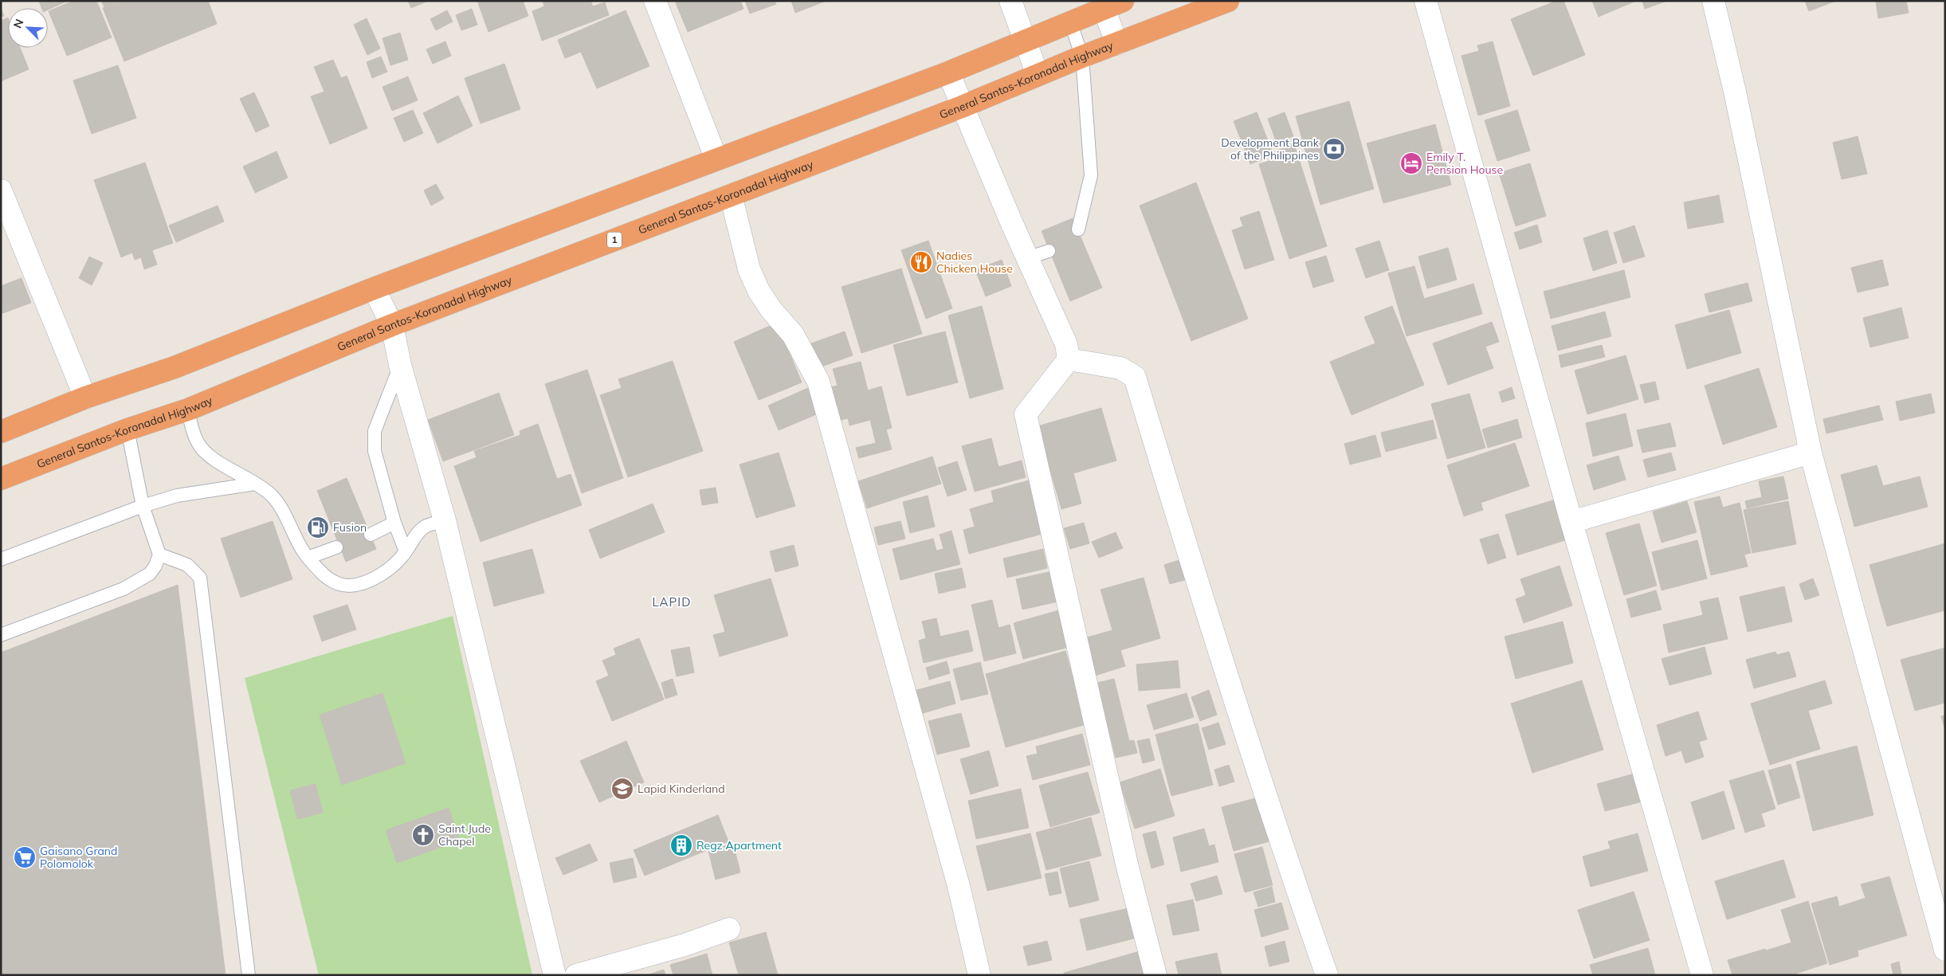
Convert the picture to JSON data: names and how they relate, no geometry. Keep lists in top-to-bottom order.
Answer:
{
  "streets": {
    "highway": ["General Santos-Koronadal Highway", "1"]
  },
  "districts": ["LAPID"],
  "places": {
    "bank": ["Development Bank of the Philippines"],
    "hotel": ["Emily T. Pension House"],
    "restaurant": ["Nadies Chicken House"],
    "fuel station": ["Fusion"],
    "school or university": ["Lapid Kinderland"],
    "church": ["Saint Jude Chapel"],
    "building": ["Regz Apartment"],
    "supermarket": ["Gaisano Grand Polomolok"]
  },
  "north": "top left"
}
